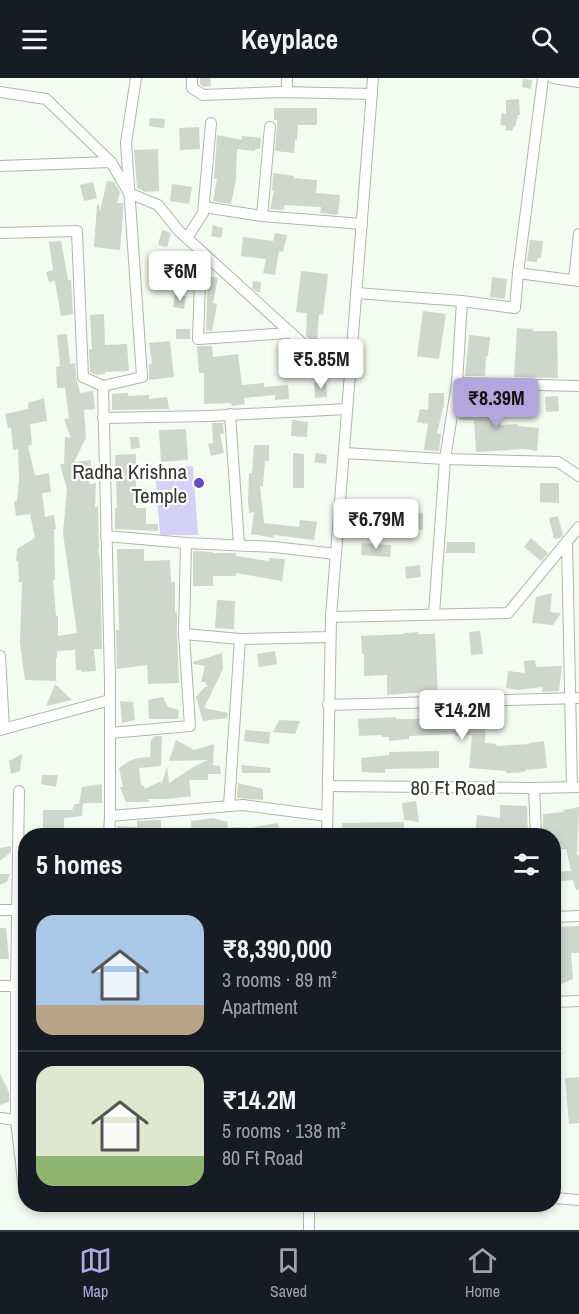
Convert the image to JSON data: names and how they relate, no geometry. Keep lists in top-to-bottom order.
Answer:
{
  "streets": {
    "street": ["80 Ft Road"]
  },
  "places": ["Radha Krishna Temple"],
  "page": {
    "header": "Keyplace",
    "price": [
      "₹6M",
      "₹5.85M",
      "₹8.39M",
      "₹6.79M",
      "₹14.2M"
    ],
    "heading": "5 homes",
    "list": [
      {
        "name": "₹8,390,000",
        "note": "3 rooms · 89 m² · Apartment"
      },
      {
        "name": "₹14.2M",
        "note": "5 rooms · 138 m² · 80 Ft Road"
      }
    ],
    "tabs": ["Map", "Saved", "Home"]
  }
}
